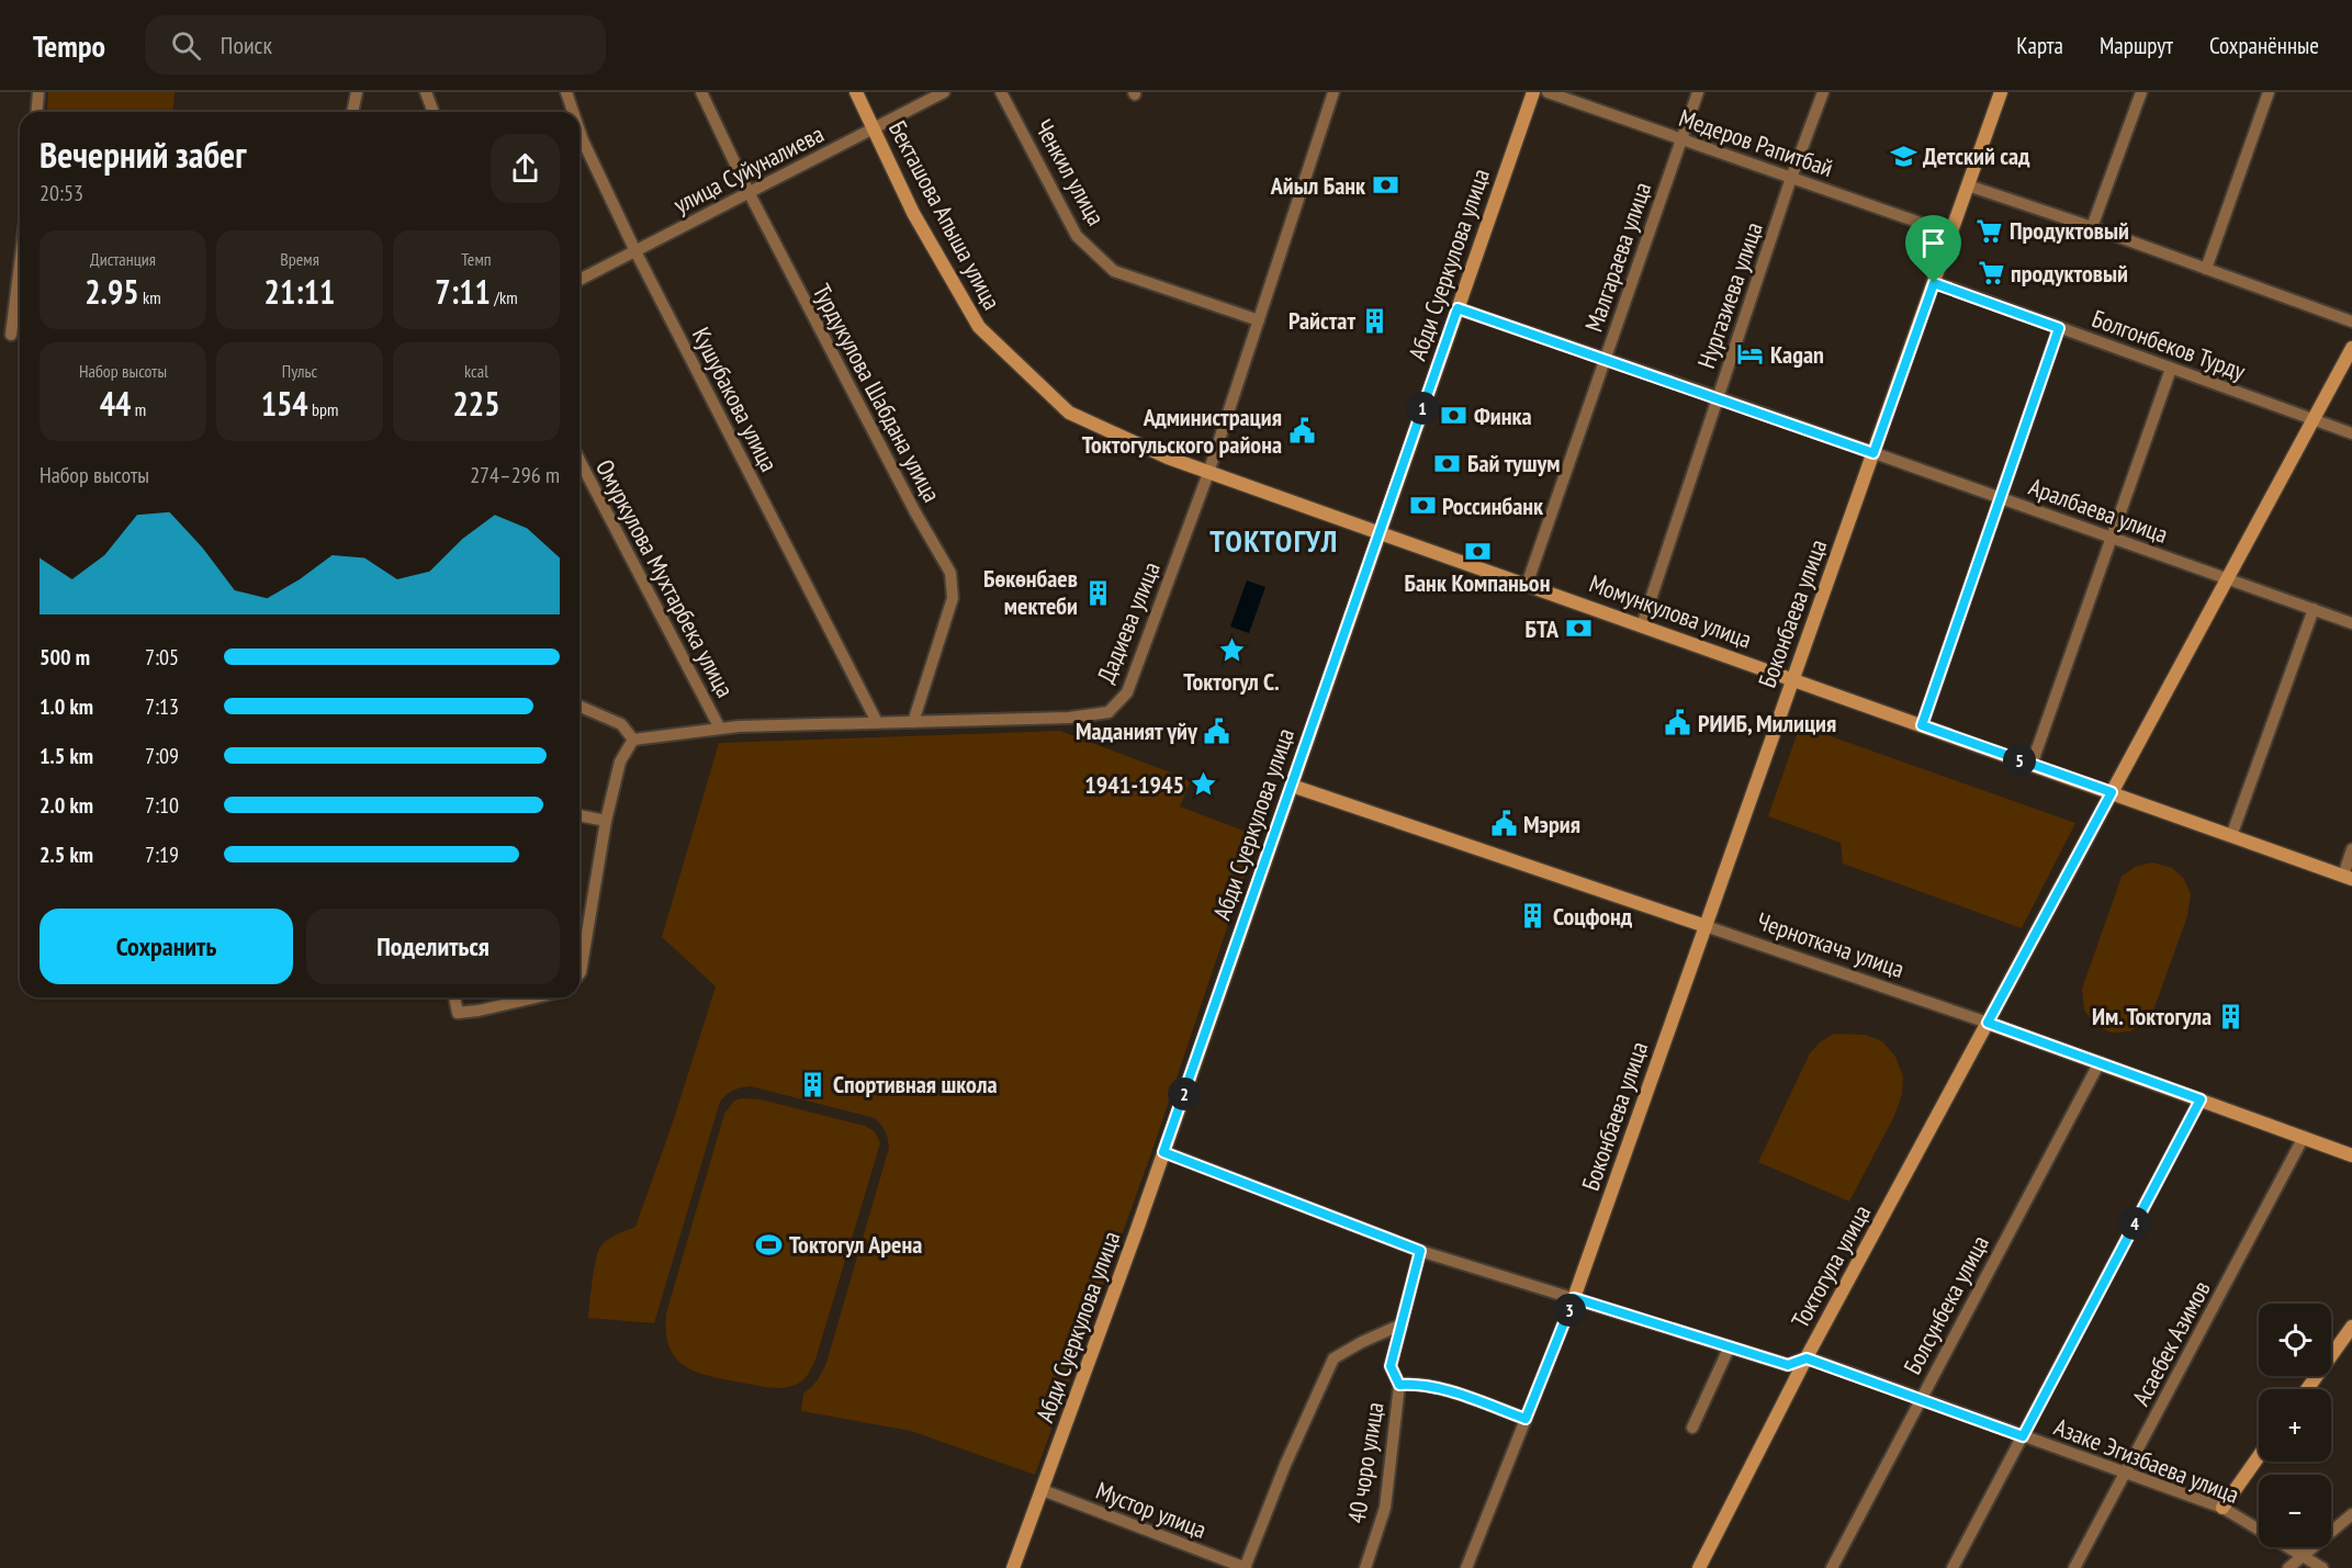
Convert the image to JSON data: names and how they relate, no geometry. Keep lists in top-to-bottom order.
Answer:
{
  "streets": {
    "street": [
      "Медеров Рапитбай",
      "улица Суйуналиева",
      "Ченкил улица",
      "Бекташова Апыша улица",
      "Малгараева улица",
      "Абди Суеркулова улица",
      "Нургазиева улица",
      "Болгонбеков Турду",
      "Турдукулова Шабдана улица",
      "Кушубакова улица",
      "Аралбаева улица",
      "Омуркулова Мухтарбека улица",
      "Момункулова улица",
      "Боконбаева улица",
      "Дадиева улица",
      "Черноткача улица",
      "Токтогула улица",
      "Болсунбека улица",
      "Асаебек Азимов",
      "Азаке Эгизбаева улица",
      "40 чоро улица",
      "Мустор улица"
    ]
  },
  "crossings": [
    ["Медеров Рапитбай", "Малгараева улица"],
    ["Медеров Рапитбай", "Нургазиева улица"],
    ["Медеров Рапитбай", "Боконбаева улица"],
    ["улица Суйуналиева", "Бекташова Апыша улица"],
    ["улица Суйуналиева", "Турдукулова Шабдана улица"],
    ["улица Суйуналиева", "Кушубакова улица"],
    ["Ченкил улица", "Дадиева улица"],
    ["Бекташова Апыша улица", "Момункулова улица"],
    ["Малгараева улица", "Аралбаева улица"],
    ["Малгараева улица", "Момункулова улица"],
    ["Абди Суеркулова улица", "Аралбаева улица"],
    ["Абди Суеркулова улица", "Момункулова улица"],
    ["Абди Суеркулова улица", "Черноткача улица"],
    ["Абди Суеркулова улица", "Азаке Эгизбаева улица"],
    ["Абди Суеркулова улица", "Мустор улица"],
    ["Нургазиева улица", "Аралбаева улица"],
    ["Нургазиева улица", "Момункулова улица"],
    ["Болгонбеков Турду", "Боконбаева улица"],
    ["Болгонбеков Турду", "Токтогула улица"],
    ["Турдукулова Шабдана улица", "Дадиева улица"],
    ["Кушубакова улица", "Дадиева улица"],
    ["Аралбаева улица", "Боконбаева улица"],
    ["Аралбаева улица", "Токтогула улица"],
    ["Омуркулова Мухтарбека улица", "Дадиева улица"],
    ["Момункулова улица", "Боконбаева улица"],
    ["Момункулова улица", "Дадиева улица"],
    ["Момункулова улица", "Токтогула улица"],
    ["Боконбаева улица", "Черноткача улица"],
    ["Боконбаева улица", "Азаке Эгизбаева улица"],
    ["Черноткача улица", "Токтогула улица"],
    ["Черноткача улица", "Болсунбека улица"],
    ["Черноткача улица", "Асаебек Азимов"],
    ["Токтогула улица", "Азаке Эгизбаева улица"],
    ["Болсунбека улица", "Азаке Эгизбаева улица"],
    ["Асаебек Азимов", "Азаке Эгизбаева улица"],
    ["Азаке Эгизбаева улица", "40 чоро улица"]
  ],
  "districts": ["ТОКТОГУЛ"],
  "places": {
    "school or university": ["Детский сад"],
    "bank": [
      "Айыл Банк",
      "Финка",
      "Бай тушум",
      "Россинбанк",
      "Банк Компаньон",
      "БТА"
    ],
    "supermarket": ["Продуктовый", "продуктовый"],
    "building": [
      "Райстат",
      "Бөкөнбаев мектеби",
      "Соцфонд",
      "Им. Токтогула",
      "Спортивная школа"
    ],
    "hotel": ["Kagan"],
    "public building": [
      "Администрация Токтогульского района",
      "РИИБ, Милиция",
      "Маданият үйү",
      "Мэрия"
    ],
    "place": ["Токтогул С.", "1941-1945"],
    "sports": ["Токтогул Арена"]
  },
  "page": {
    "header": "Tempo",
    "search": "Поиск",
    "nav": ["Карта", "Маршрут", "Сохранённые"],
    "heading": ["Вечерний забег", "20:53"],
    "stats": [
      ["Дистанция", "2.95 km"],
      ["Время", "21:11"],
      ["Темп", "7:11 /km"],
      ["Набор высоты", "44 m"],
      ["Пульс", "154 bpm"],
      ["kcal", "225"]
    ],
    "pins": [
      "1",
      "5",
      "2",
      "4",
      "3"
    ],
    "chart": ["Набор высоты", "274–296 m"],
    "list": [
      {
        "name": "500 m",
        "note": "7:05"
      },
      {
        "name": "1.0 km",
        "note": "7:13"
      },
      {
        "name": "1.5 km",
        "note": "7:09"
      },
      {
        "name": "2.0 km",
        "note": "7:10"
      },
      {
        "name": "2.5 km",
        "note": "7:19"
      }
    ],
    "buttons": ["Сохранить", "Поделиться"],
    "map_buttons": ["+", "−"]
  }
}
